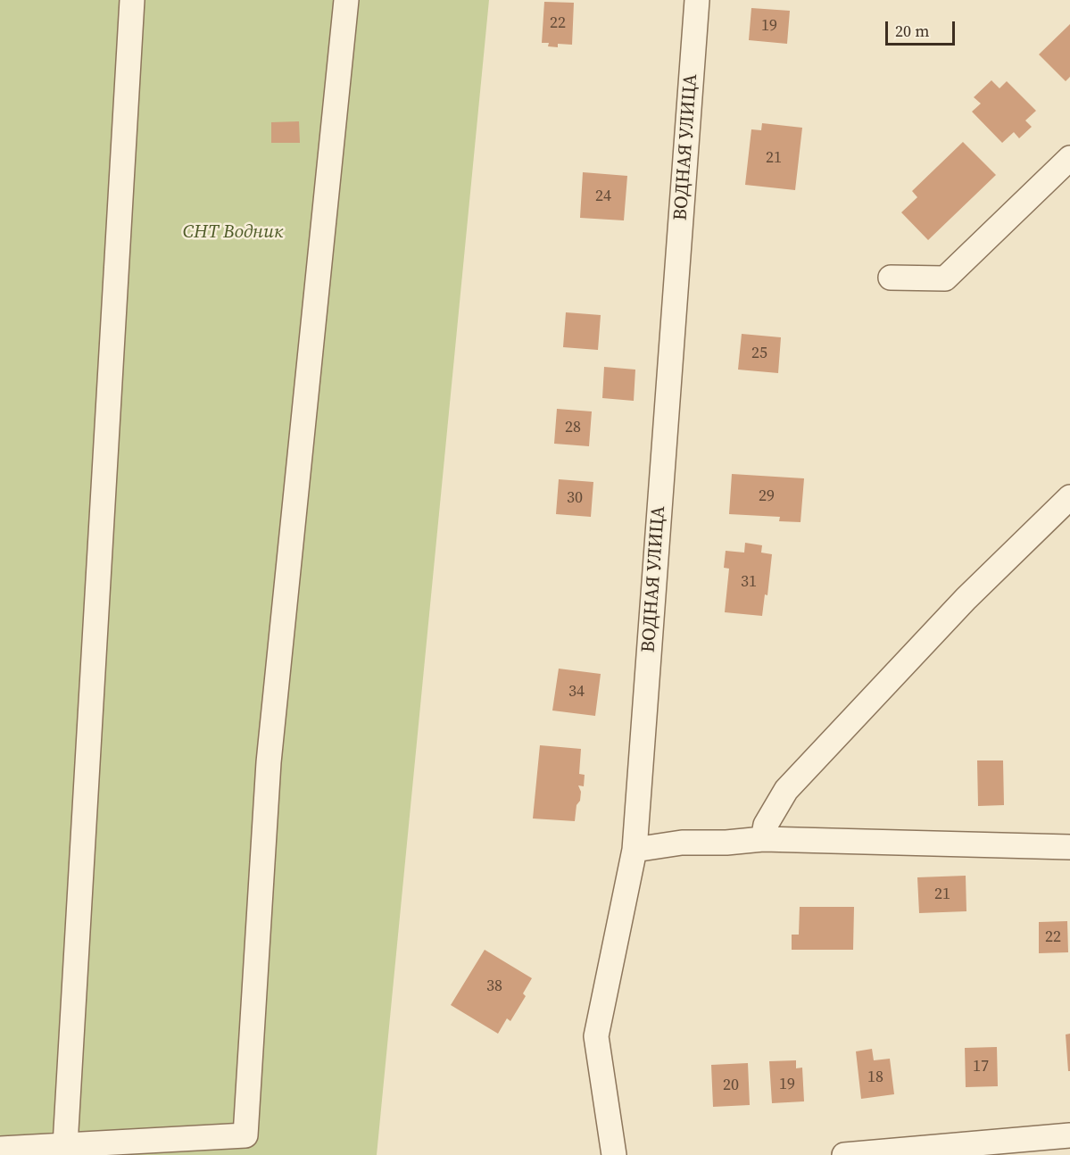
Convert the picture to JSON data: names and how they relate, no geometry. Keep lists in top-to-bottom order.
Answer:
{
  "streets": {
    "street": ["ВОДНАЯ УЛИЦА"]
  },
  "parks": ["СНТ Водник"],
  "house_numbers": [
    "22",
    "19",
    "21",
    "24",
    "25",
    "28",
    "29",
    "30",
    "31",
    "34",
    "21",
    "22",
    "38",
    "17",
    "18",
    "19",
    "20"
  ],
  "scale_bar": "20 m"
}
